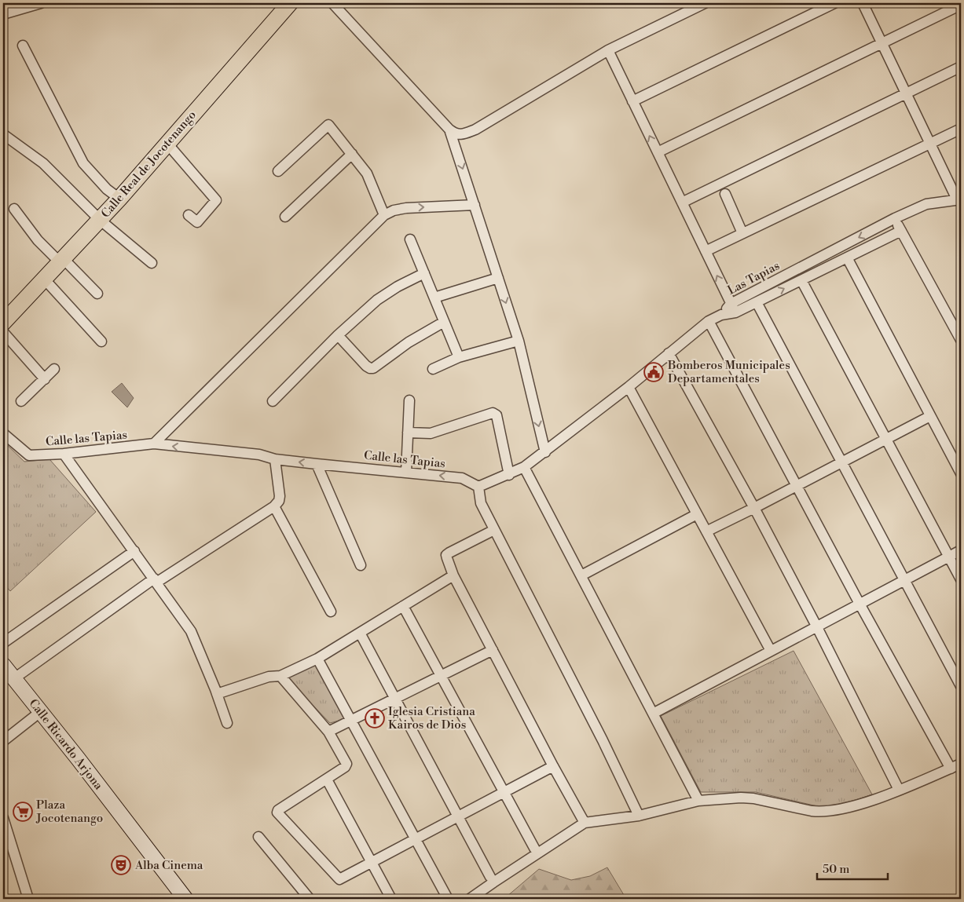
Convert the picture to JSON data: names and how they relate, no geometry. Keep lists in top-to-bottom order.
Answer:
{
  "streets": {
    "main road": ["Calle Real de Jocotenango"],
    "street": ["Las Tapias", "Calle las Tapias", "Calle Ricardo Arjona"]
  },
  "one_way": ["Calle las Tapias"],
  "places": {
    "public building": ["Bomberos Municipales Departamentales"],
    "church": ["Iglesia Cristiana Kairos de Dios"],
    "supermarket": ["Plaza Jocotenango"],
    "theatre": ["Alba Cinema"]
  },
  "scale_bar": "50 m"
}
